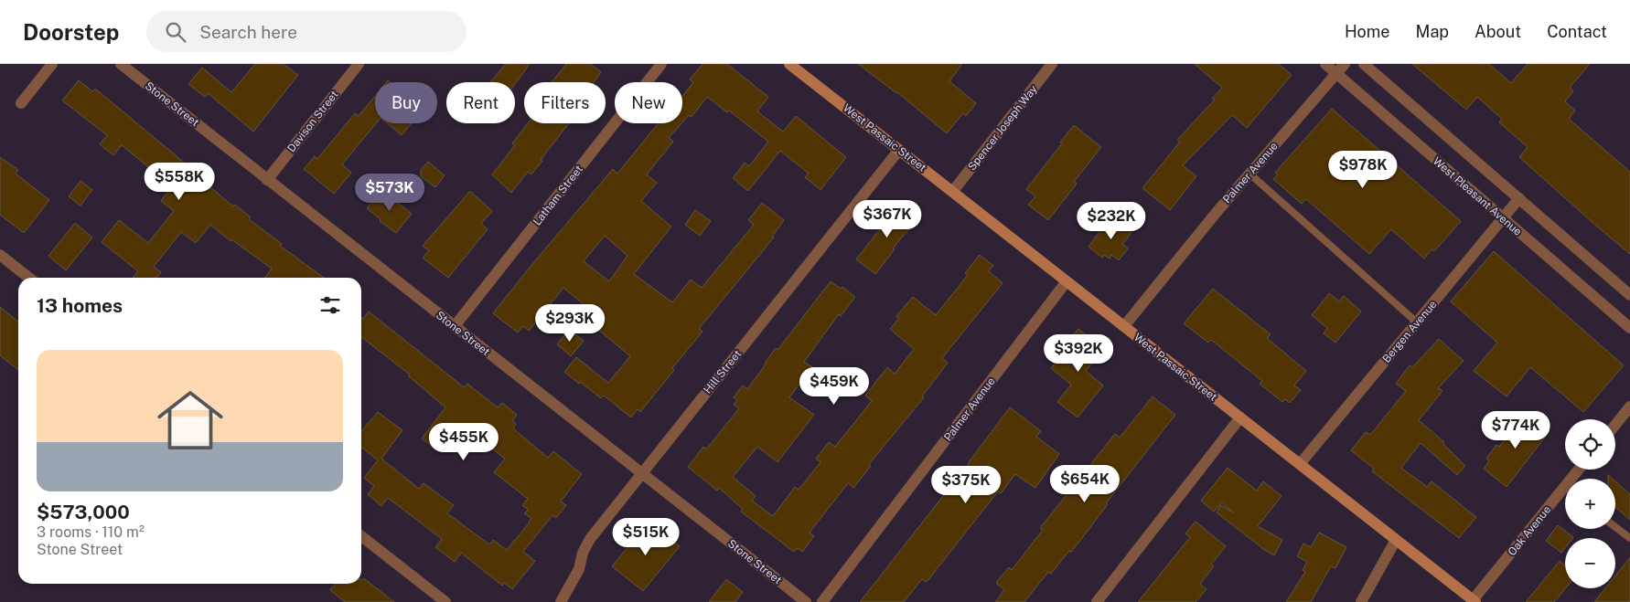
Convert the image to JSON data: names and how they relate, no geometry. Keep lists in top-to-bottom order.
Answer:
{
  "streets": {
    "main road": ["West Passaic Street"],
    "street": [
      "Stone Street",
      "Davison Street",
      "Spencer Joseph Way",
      "Palmer Avenue",
      "Latham Street",
      "West Pleasant Avenue",
      "Bergen Avenue",
      "Hill Street",
      "Oak Avenue"
    ]
  },
  "crossings": [
    ["Stone Street", "Davison Street"],
    ["Stone Street", "Latham Street"],
    ["Stone Street", "Hill Street"],
    ["Spencer Joseph Way", "West Passaic Street"],
    ["West Passaic Street", "Palmer Avenue"],
    ["West Passaic Street", "Bergen Avenue"],
    ["West Passaic Street", "Hill Street"],
    ["West Passaic Street", "Oak Avenue"],
    ["Palmer Avenue", "West Pleasant Avenue"],
    ["West Pleasant Avenue", "Bergen Avenue"]
  ],
  "page": {
    "header": "Doorstep",
    "search": "Search here",
    "nav": [
      "Home",
      "Map",
      "About",
      "Contact"
    ],
    "chip": [
      "Buy",
      "Rent",
      "Filters",
      "New"
    ],
    "price": [
      "$978K",
      "$558K",
      "$573K",
      "$367K",
      "$232K",
      "$293K",
      "$392K",
      "$459K",
      "$774K",
      "$455K",
      "$654K",
      "$375K",
      "$515K"
    ],
    "heading": "13 homes",
    "list": [
      {
        "name": "$573,000",
        "note": "3 rooms · 110 m² · Stone Street"
      }
    ],
    "map_buttons": ["+", "−"]
  }
}
